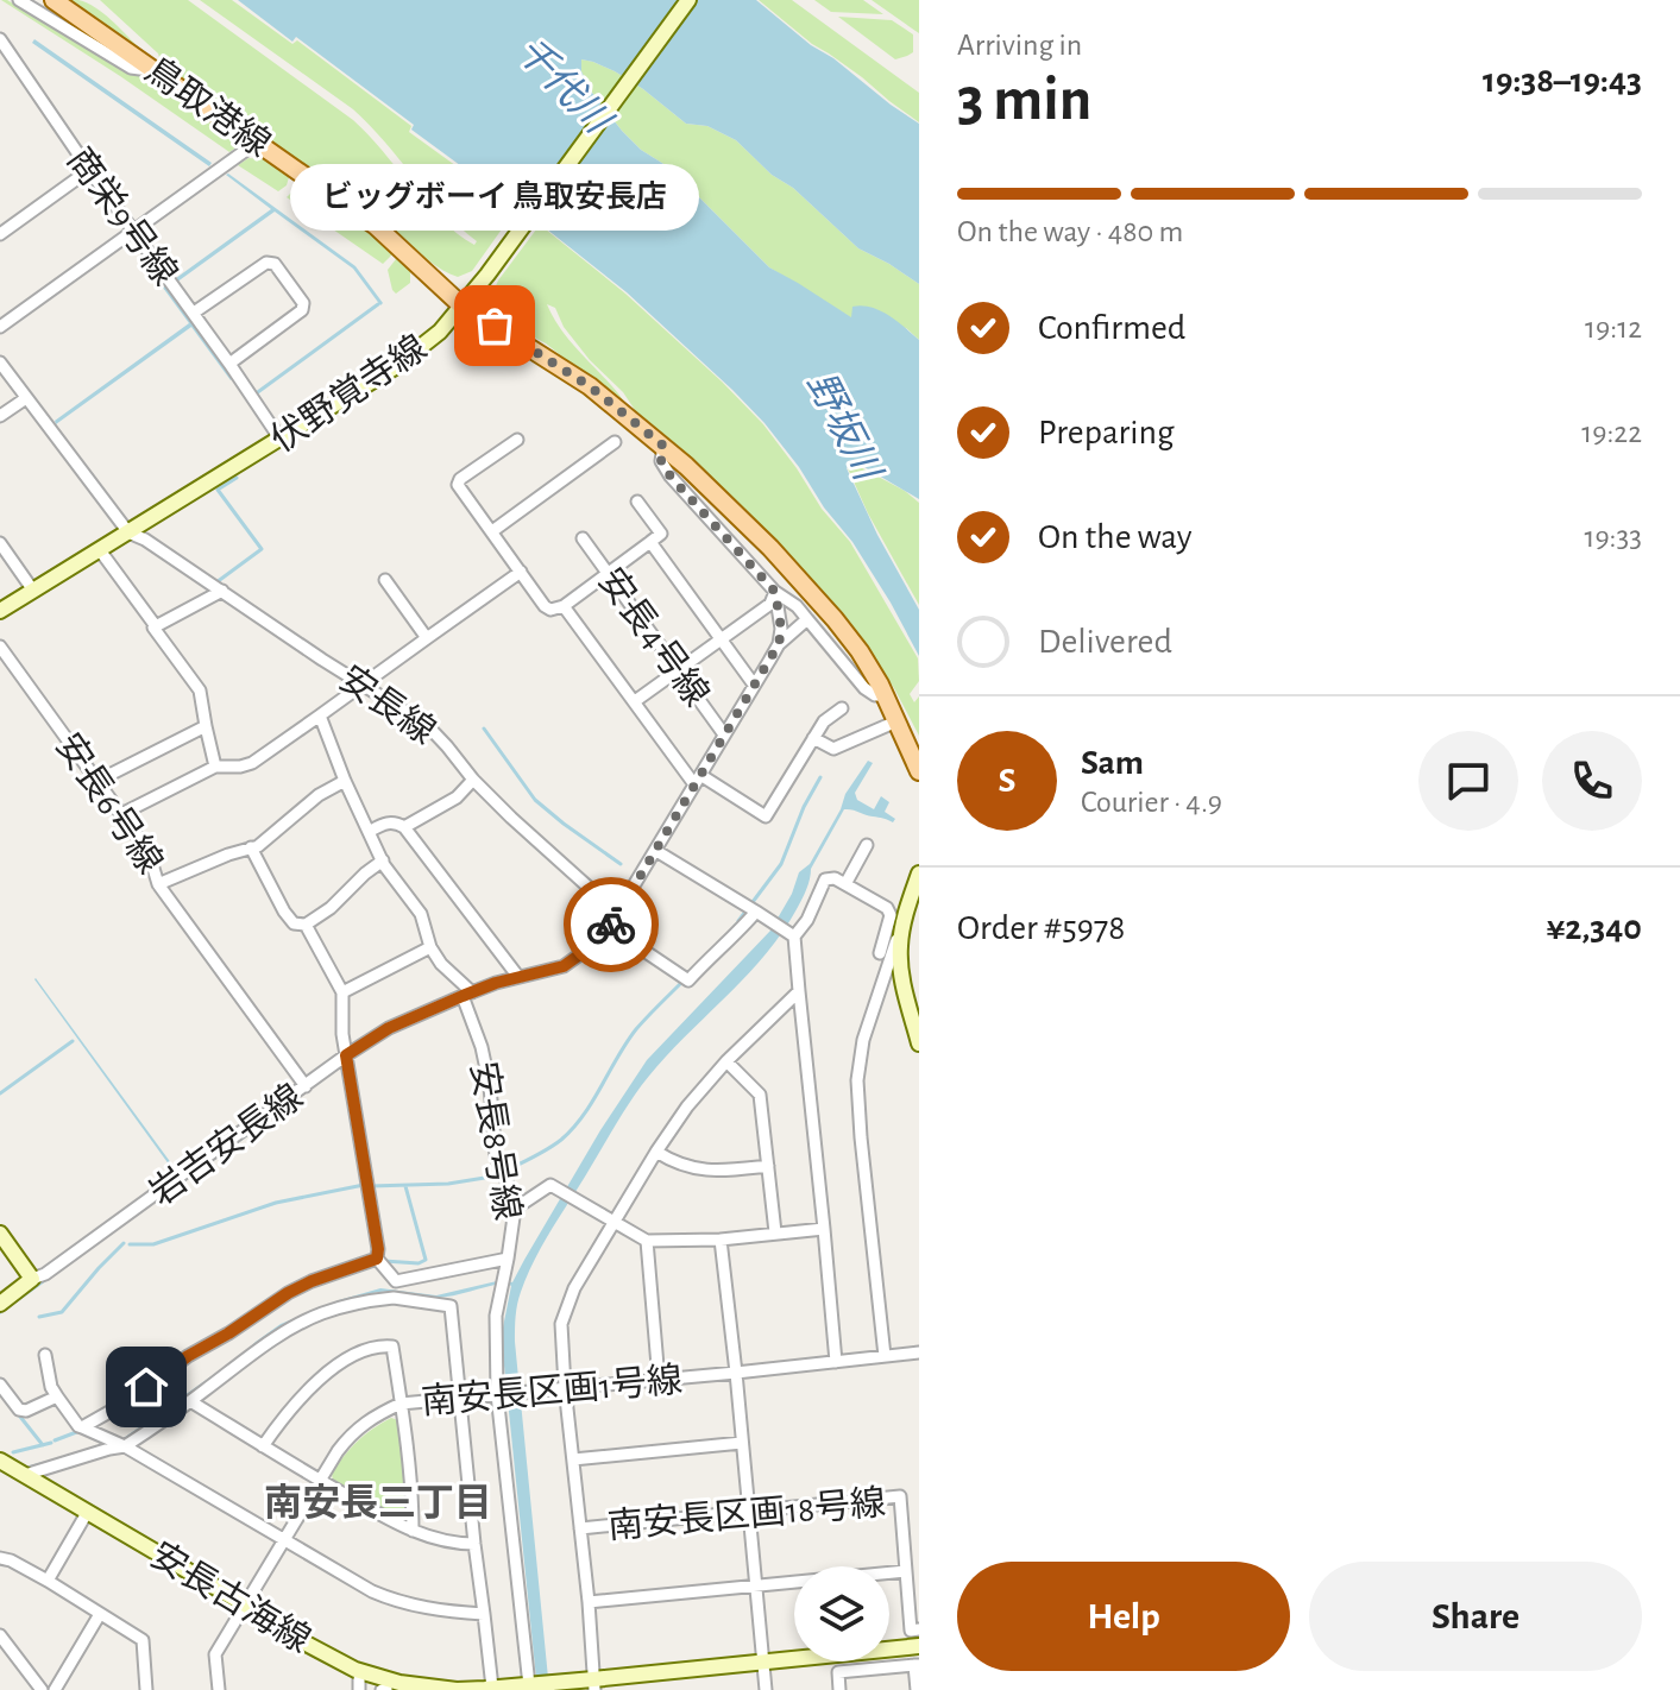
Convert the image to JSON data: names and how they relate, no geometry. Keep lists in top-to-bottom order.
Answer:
{
  "streets": {
    "main road": ["鳥取港線"],
    "street": [
      "商栄9号線",
      "伏野覚寺線",
      "安長4号線",
      "安長線",
      "安長6号線",
      "安長8号線",
      "岩吉安長線",
      "南安長区画1号線",
      "南安長区画18号線",
      "安長古海線"
    ]
  },
  "crossings": [
    ["鳥取港線", "伏野覚寺線"],
    ["商栄9号線", "伏野覚寺線"],
    ["伏野覚寺線", "安長線"],
    ["安長4号線", "岩吉安長線"],
    ["安長線", "岩吉安長線"],
    ["安長6号線", "安長8号線"],
    ["安長8号線", "岩吉安長線"],
    ["南安長区画1号線", "安長古海線"]
  ],
  "districts": ["南安長三丁目"],
  "water": ["千代川", "野坂川"],
  "places": ["ビッグボーイ 鳥取安長店"],
  "page": {
    "heading": ["3 min", "Arriving in", "19:38–19:43"],
    "panel": [
      "Sam",
      "Courier · 4.9",
      "Order #5978",
      "¥2,340"
    ],
    "bar": "On the way · 480 m",
    "bubble": "ビッグボーイ 鳥取安長店",
    "list": [
      ["Confirmed", "19:12"],
      ["Preparing", "19:22"],
      ["On the way", "19:33"],
      "Delivered"
    ],
    "round": "S",
    "buttons": ["Help", "Share"]
  }
}
